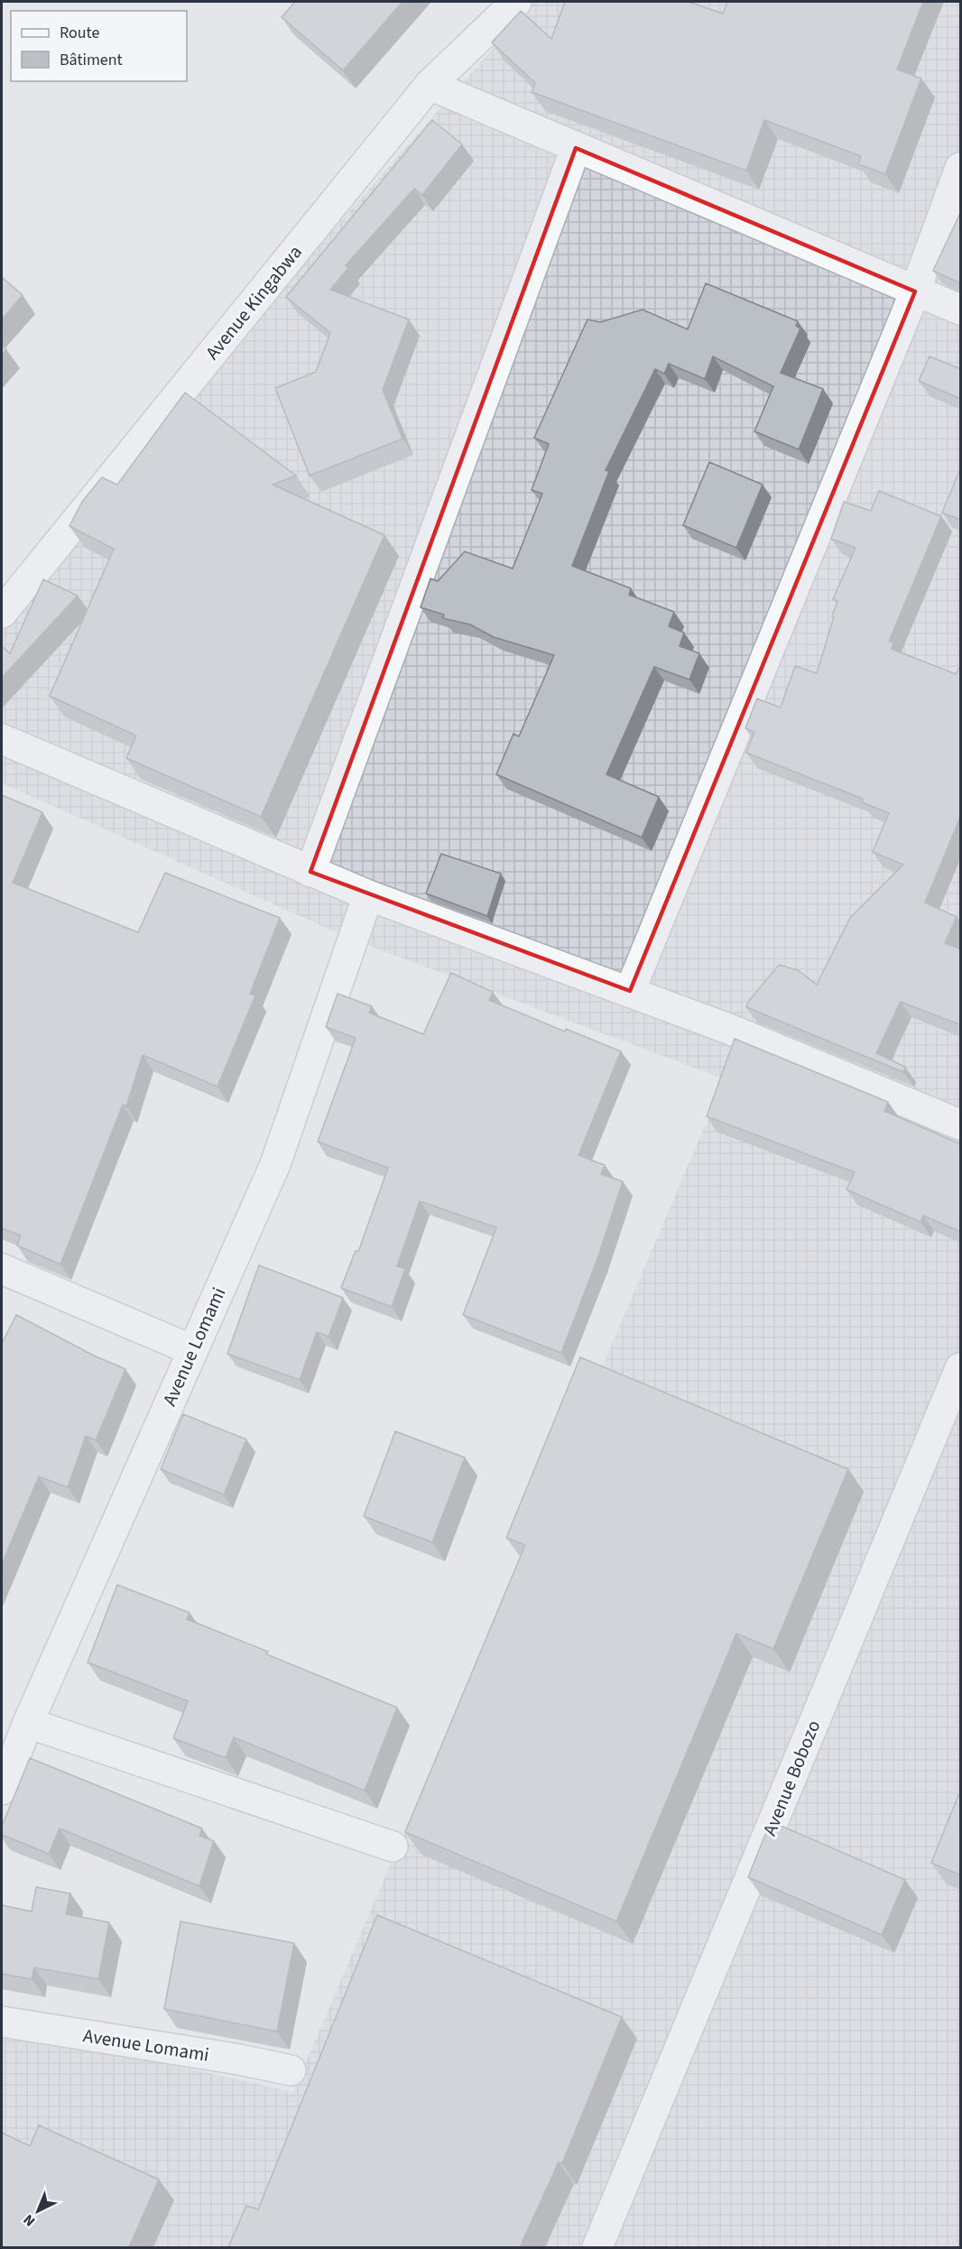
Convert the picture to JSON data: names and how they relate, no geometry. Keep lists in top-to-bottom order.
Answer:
{
  "streets": {
    "street": ["Avenue Kingabwa", "Avenue Lomami", "Avenue Bobozo"]
  },
  "legend": ["Route", "Bâtiment"],
  "north": "bottom left"
}
